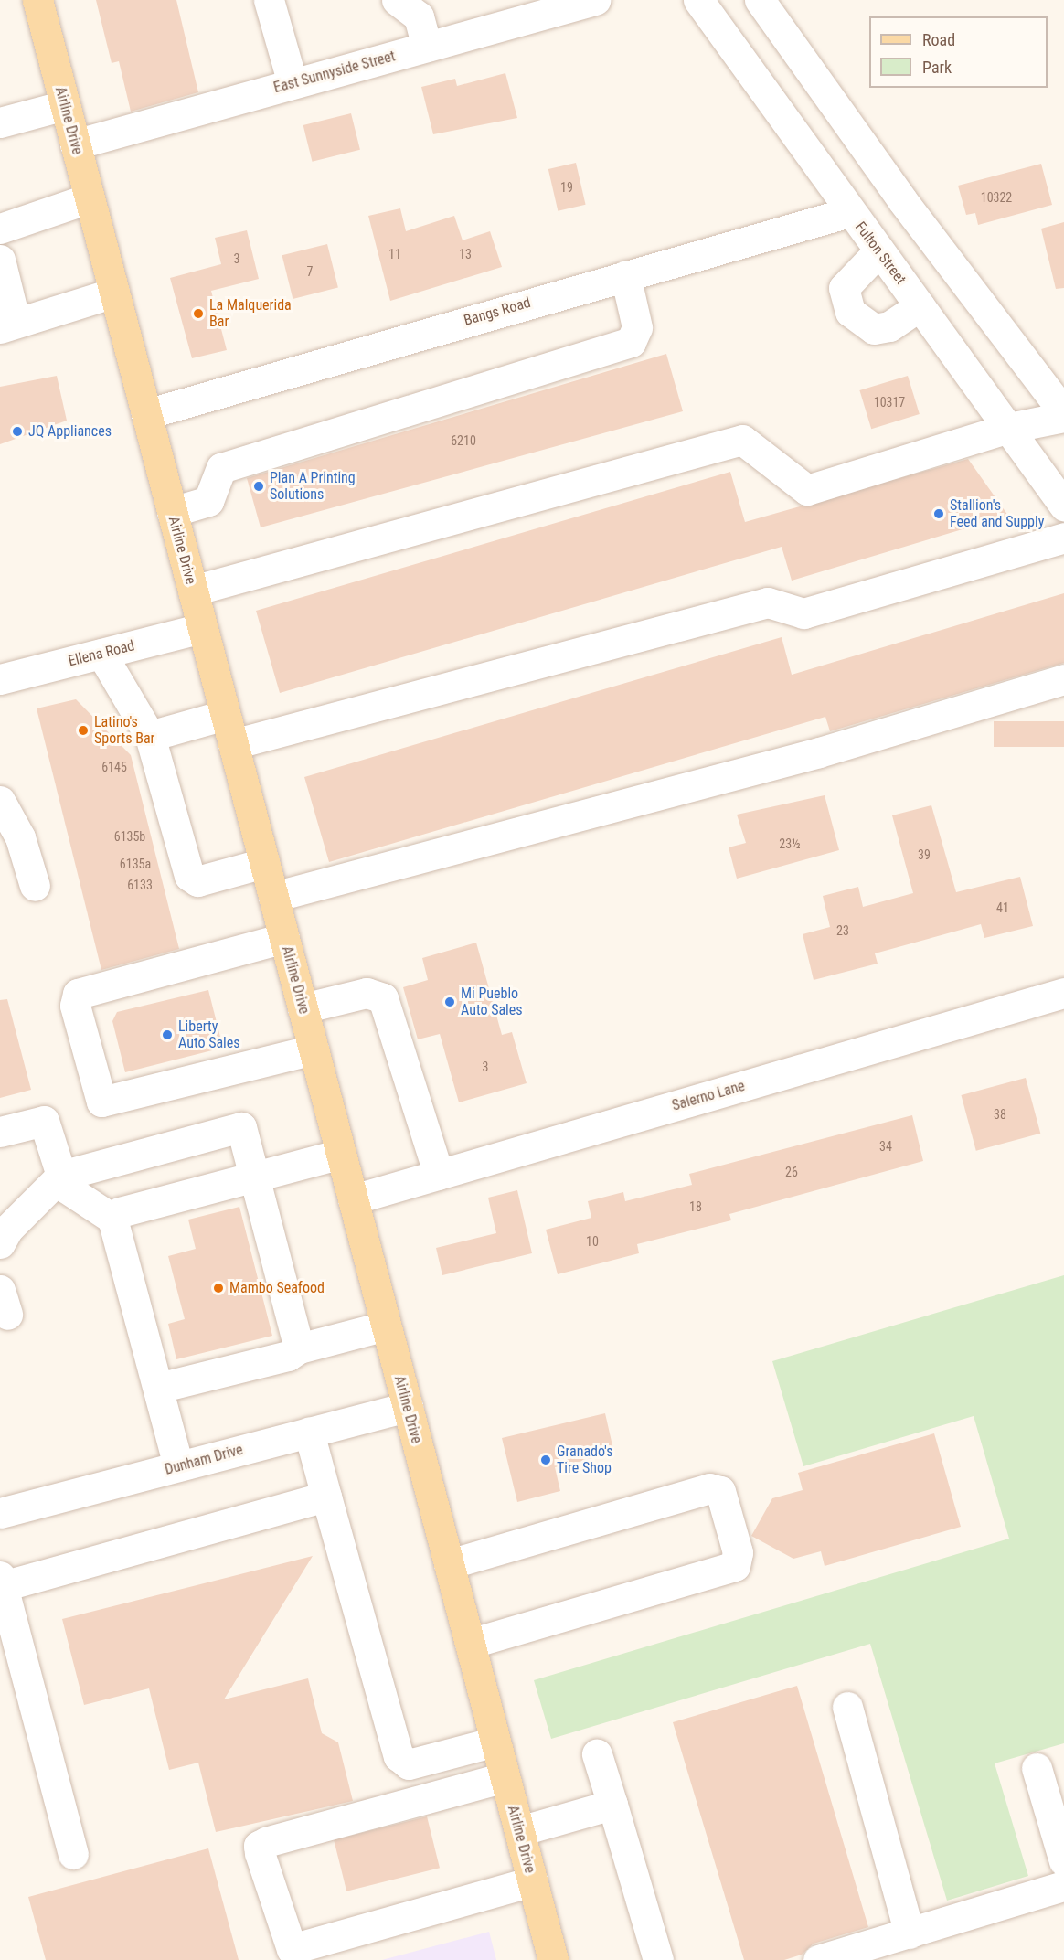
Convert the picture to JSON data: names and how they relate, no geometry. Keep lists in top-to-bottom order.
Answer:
{
  "streets": {
    "main road": ["Airline Drive"],
    "street": [
      "East Sunnyside Street",
      "Fulton Street",
      "Bangs Road",
      "Ellena Road",
      "Salerno Lane",
      "Dunham Drive"
    ]
  },
  "crossings": [
    ["East Sunnyside Street", "Airline Drive"],
    ["Airline Drive", "Bangs Road"],
    ["Airline Drive", "Ellena Road"],
    ["Airline Drive", "Salerno Lane"],
    ["Airline Drive", "Dunham Drive"],
    ["Fulton Street", "Bangs Road"]
  ],
  "places": [
    "La Malquerida Bar",
    "JQ Appliances",
    "Plan A Printing Solutions",
    "Stallion's Feed and Supply",
    "Latino's Sports Bar",
    "Mi Pueblo Auto Sales",
    "Liberty Auto Sales",
    "Mambo Seafood",
    "Granado's Tire Shop"
  ],
  "house_numbers": [
    "19",
    "10322",
    "11",
    "13",
    "3",
    "7",
    "10317",
    "6210",
    "6145",
    "6135b",
    "23½",
    "39",
    "6135a",
    "6133",
    "41",
    "23",
    "3",
    "38",
    "34",
    "26",
    "18",
    "10"
  ],
  "legend": ["Road", "Park"]
}
